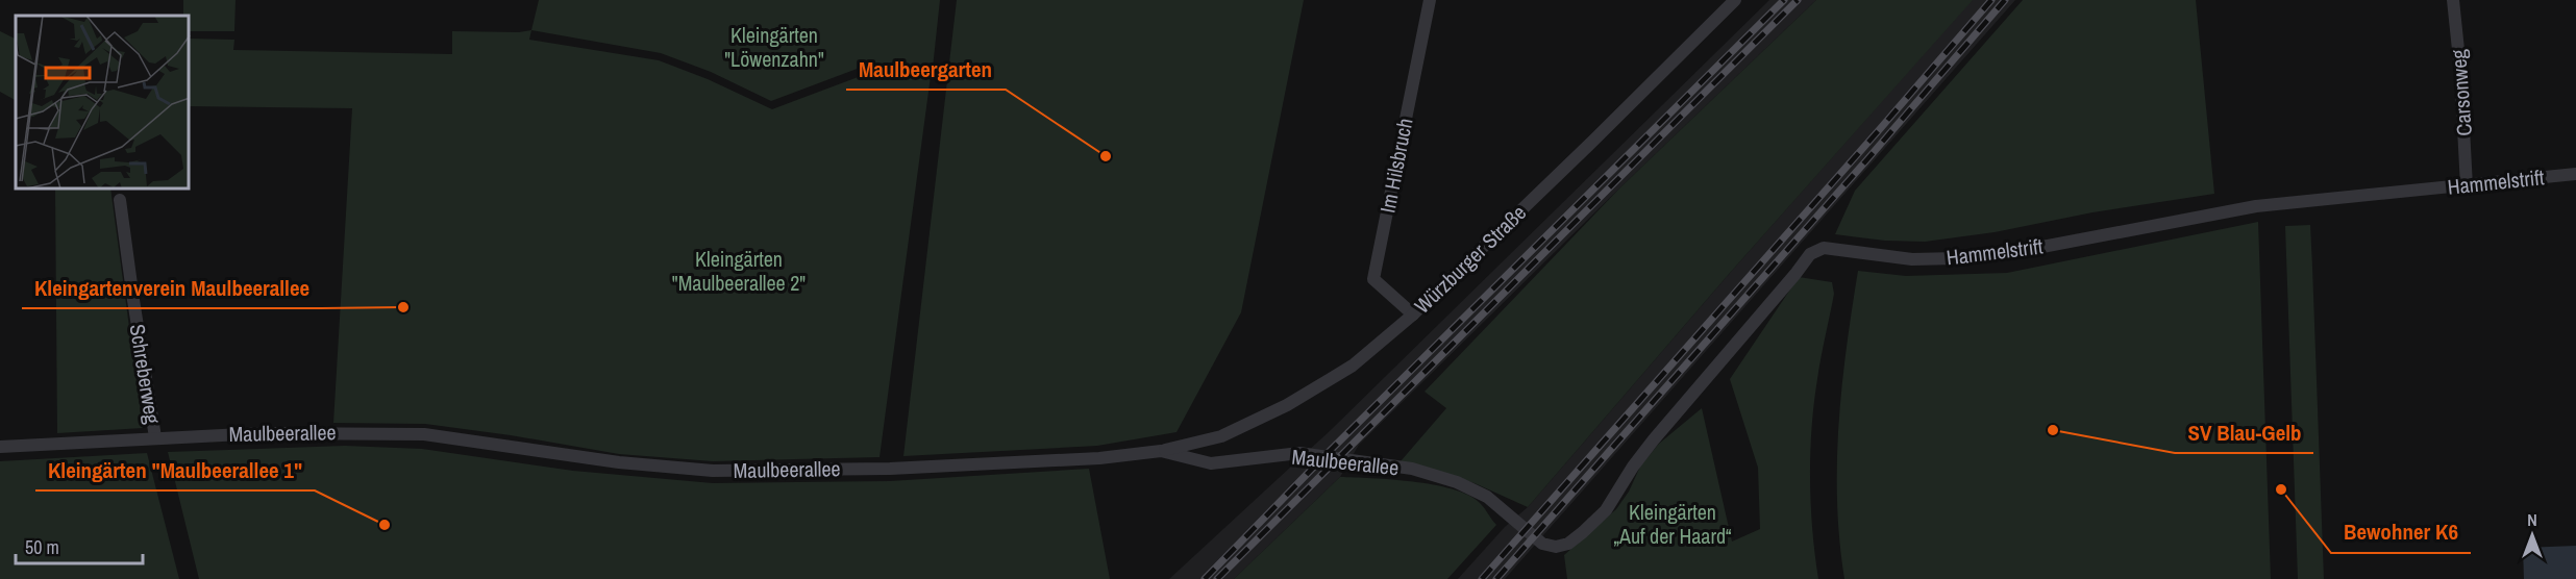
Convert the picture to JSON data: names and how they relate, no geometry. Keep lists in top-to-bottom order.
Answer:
{
  "streets": {
    "street": [
      "Carsonweg",
      "Im Hilsbruch",
      "Hammelstrift",
      "Würzburger Straße",
      "Schreberweg",
      "Maulbeerallee"
    ]
  },
  "crossings": [
    ["Carsonweg", "Hammelstrift"],
    ["Im Hilsbruch", "Würzburger Straße"],
    ["Hammelstrift", "Maulbeerallee"],
    ["Würzburger Straße", "Maulbeerallee"],
    ["Schreberweg", "Maulbeerallee"]
  ],
  "parks": ["Kleingärten \"Löwenzahn\"", "Kleingärten \"Maulbeerallee 2\"", "Kleingärten „Auf der Haard“"],
  "places": [
    "Maulbeergarten",
    "Kleingartenverein Maulbeerallee",
    "SV Blau-Gelb",
    "Bewohner K6",
    "Kleingärten \"Maulbeerallee 1\""
  ],
  "scale_bar": "50 m",
  "north": "top"
}
